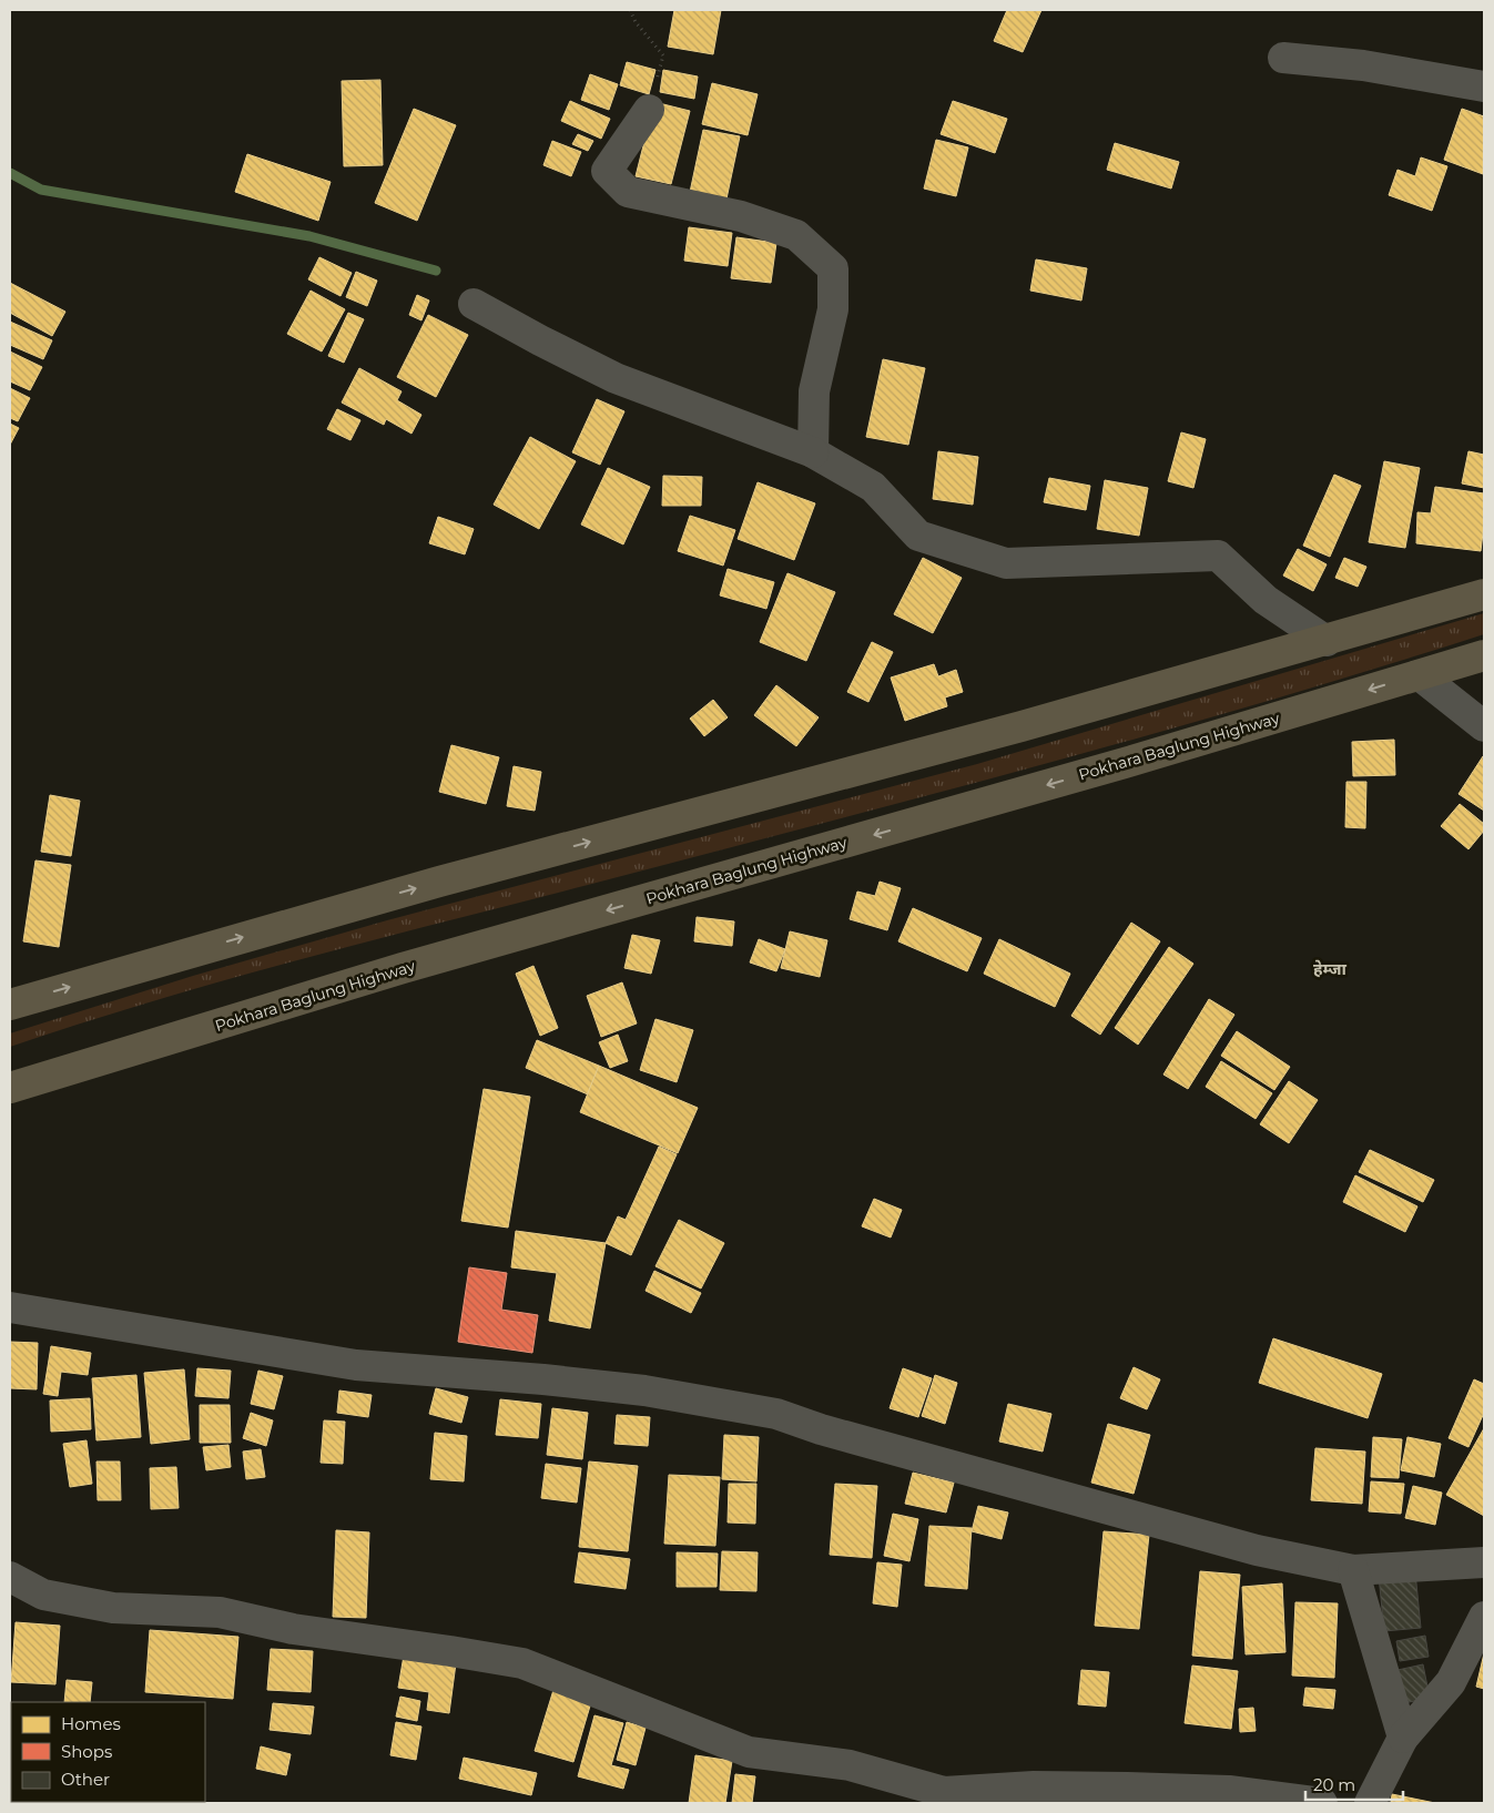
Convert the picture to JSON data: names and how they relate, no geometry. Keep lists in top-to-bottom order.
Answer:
{
  "streets": {
    "highway": ["Pokhara Baglung Highway"]
  },
  "districts": ["हेम्जा"],
  "legend": ["Homes", "Shops", "Other"],
  "scale_bar": "20 m"
}
